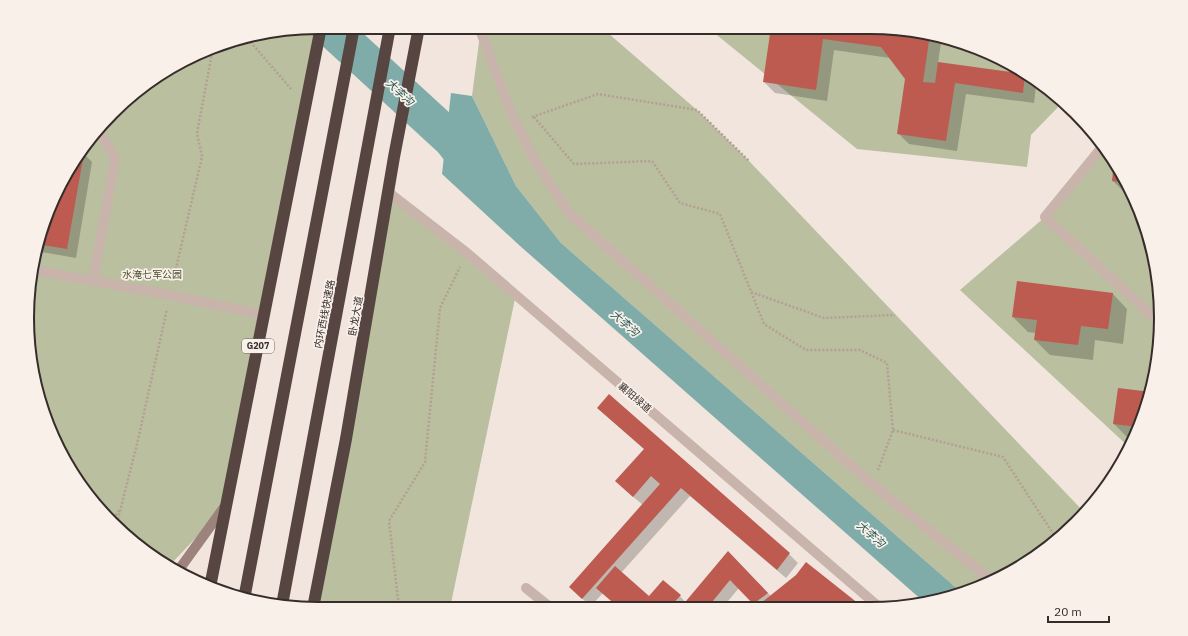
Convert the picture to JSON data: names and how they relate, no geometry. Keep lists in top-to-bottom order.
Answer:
{
  "streets": {
    "highway": ["内环西线快速路", "卧龙大道", "G207"],
    "street": ["襄阳绿道"]
  },
  "crossings": [
    ["卧龙大道", "襄阳绿道"]
  ],
  "water": ["大李沟"],
  "parks": ["水淹七军公园"],
  "scale_bar": "20 m"
}
